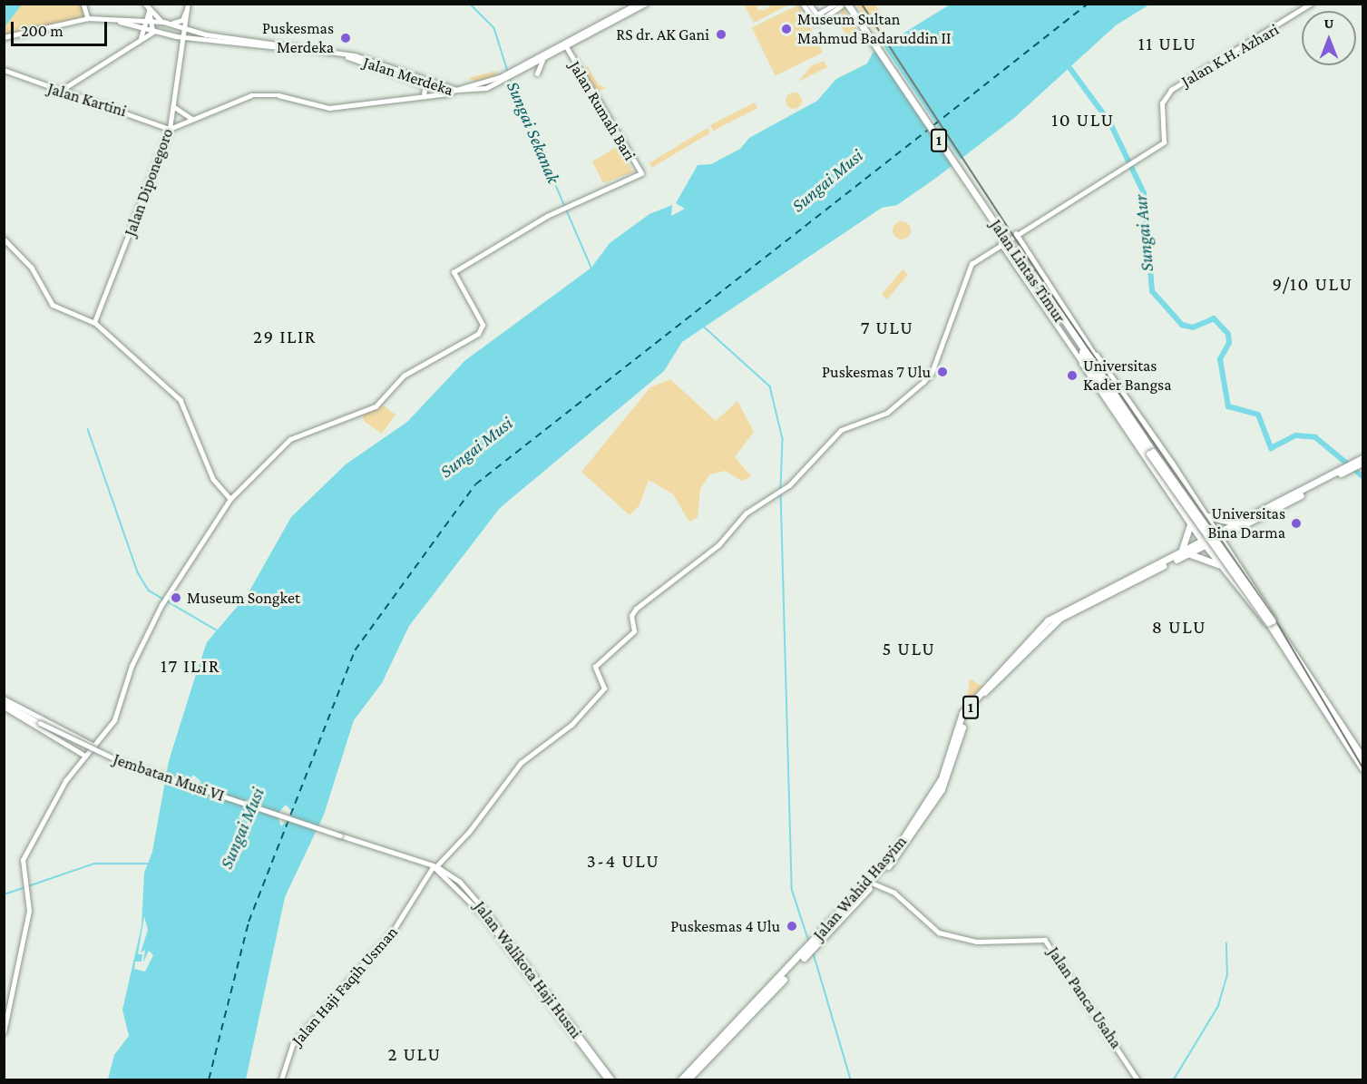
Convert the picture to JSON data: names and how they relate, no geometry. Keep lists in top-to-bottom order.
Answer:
{
  "streets": {
    "highway": ["1", "Jalan Lintas Timur", "Jalan Wahid Hasyim"],
    "main road": ["Jalan Merdeka"],
    "street": [
      "Jalan K.H. Azhari",
      "Jalan Kartini",
      "Jalan Rumah Bari",
      "Jalan Diponegoro",
      "Jembatan Musi VI",
      "Jalan Walikota Haji Husni",
      "Jalan Haji Faqih Usman",
      "Jalan Panca Usaha"
    ]
  },
  "crossings": [
    ["Jalan Merdeka", "Jalan Rumah Bari"],
    ["Jalan Merdeka", "Jalan Diponegoro"],
    ["Jalan Kartini", "Jalan Diponegoro"],
    ["Jembatan Musi VI", "Jalan Walikota Haji Husni"],
    ["Jembatan Musi VI", "Jalan Haji Faqih Usman"],
    ["Jalan Wahid Hasyim", "Jalan Panca Usaha"],
    ["Jalan Walikota Haji Husni", "Jalan Haji Faqih Usman"]
  ],
  "districts": [
    "11 ULU",
    "10 ULU",
    "9/10 ULU",
    "7 ULU",
    "29 ILIR",
    "8 ULU",
    "5 ULU",
    "17 ILIR",
    "3-4 ULU",
    "2 ULU"
  ],
  "water": ["Sungai Sekanak", "Sungai Musi", "Sungai Aur"],
  "places": [
    "Museum Sultan Mahmud Badaruddin II",
    "RS dr. AK Gani",
    "Puskesmas Merdeka",
    "Puskesmas 7 Ulu",
    "Universitas Kader Bangsa",
    "Universitas Bina Darma",
    "Museum Songket",
    "Puskesmas 4 Ulu"
  ],
  "scale_bar": "200 m",
  "north": "top"
}
